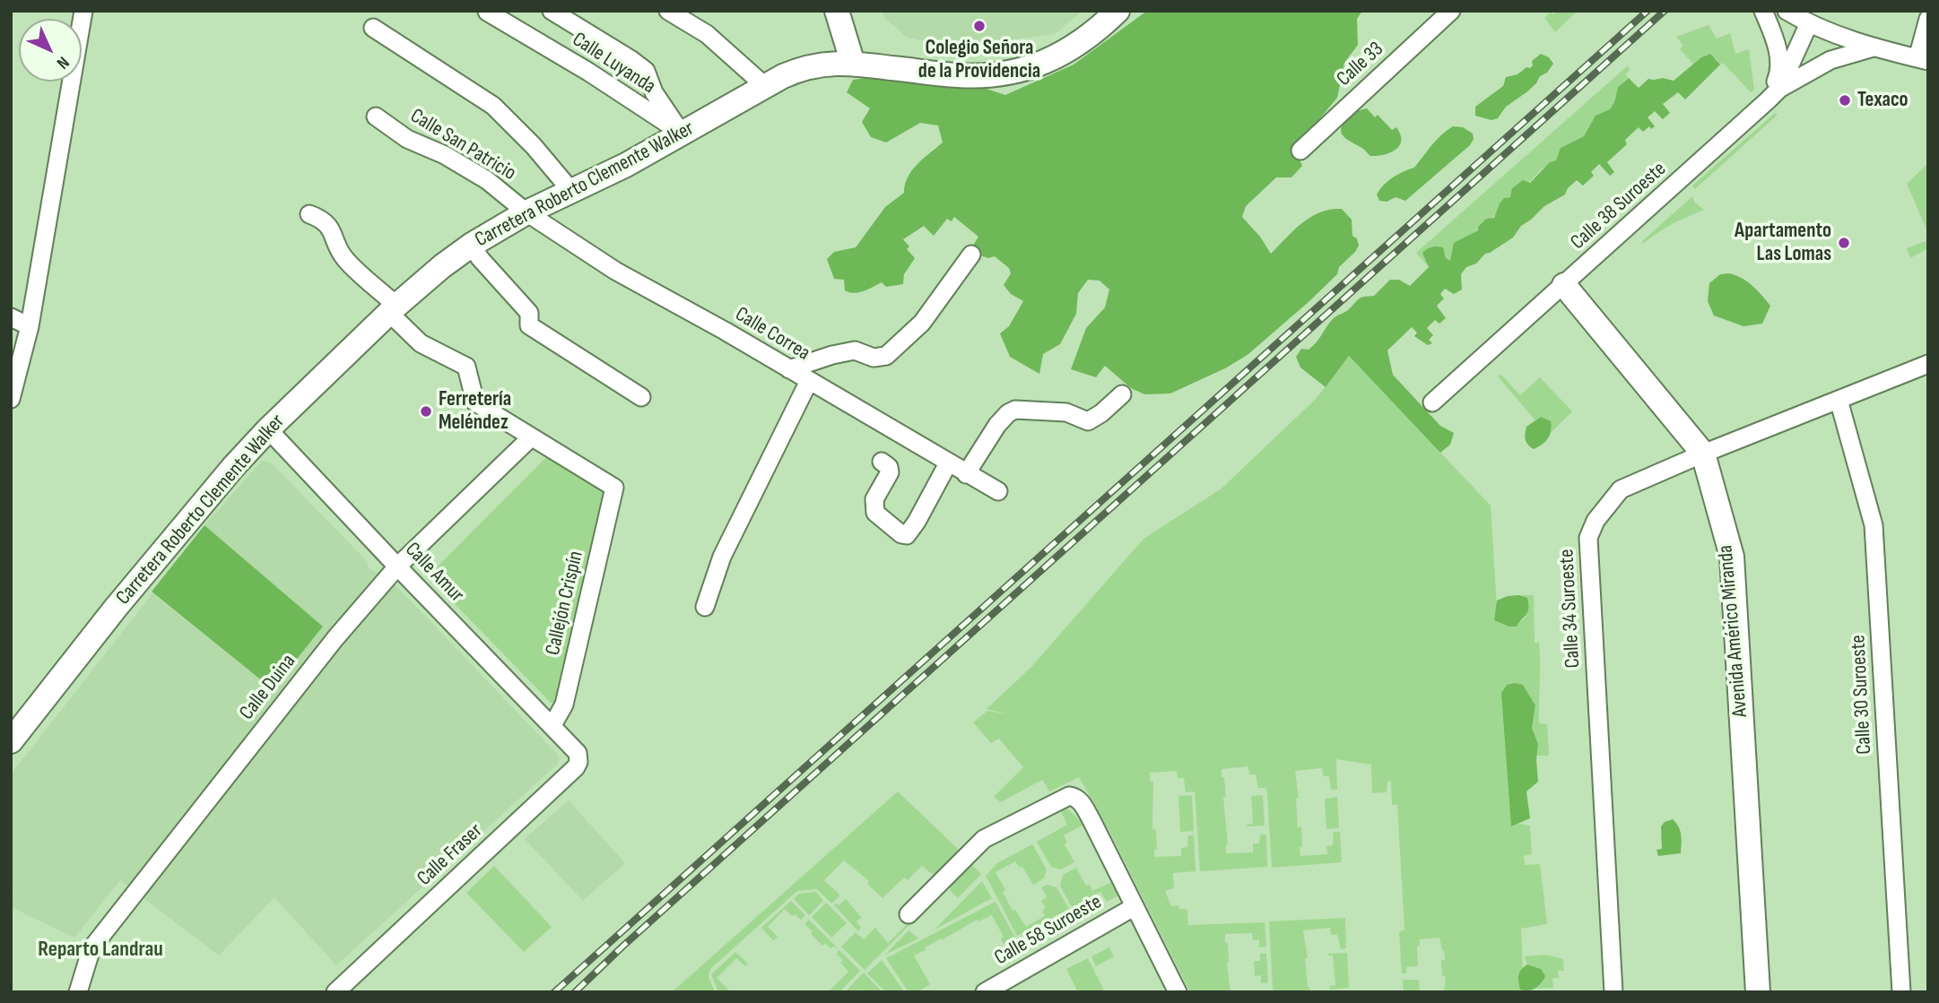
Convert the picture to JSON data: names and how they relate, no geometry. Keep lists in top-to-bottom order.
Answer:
{
  "streets": {
    "main road": ["Carretera Roberto Clemente Walker", "Avenida Américo Miranda"],
    "street": [
      "Calle Luyanda",
      "Calle 33",
      "Calle San Patricio",
      "Calle 38 Suroeste",
      "Calle Correa",
      "Calle Amur",
      "Callejón Crispín",
      "Calle 34 Suroeste",
      "Calle Duina",
      "Calle 30 Suroeste",
      "Calle Fraser",
      "Calle 58 Suroeste"
    ]
  },
  "crossings": [
    ["Calle Luyanda", "Carretera Roberto Clemente Walker"],
    ["Calle San Patricio", "Carretera Roberto Clemente Walker"],
    ["Calle San Patricio", "Calle Correa"],
    ["Carretera Roberto Clemente Walker", "Calle Correa"],
    ["Carretera Roberto Clemente Walker", "Calle Amur"],
    ["Calle 38 Suroeste", "Avenida Américo Miranda"],
    ["Calle Amur", "Callejón Crispín"],
    ["Calle Amur", "Calle Duina"],
    ["Calle Amur", "Calle Fraser"],
    ["Callejón Crispín", "Calle Duina"],
    ["Calle 34 Suroeste", "Avenida Américo Miranda"],
    ["Calle 34 Suroeste", "Calle 30 Suroeste"]
  ],
  "districts": ["Reparto Landrau"],
  "places": [
    "Colegio Señora de la Providencia",
    "Texaco",
    "Apartamento Las Lomas",
    "Ferretería Meléndez"
  ],
  "north": "bottom right"
}
